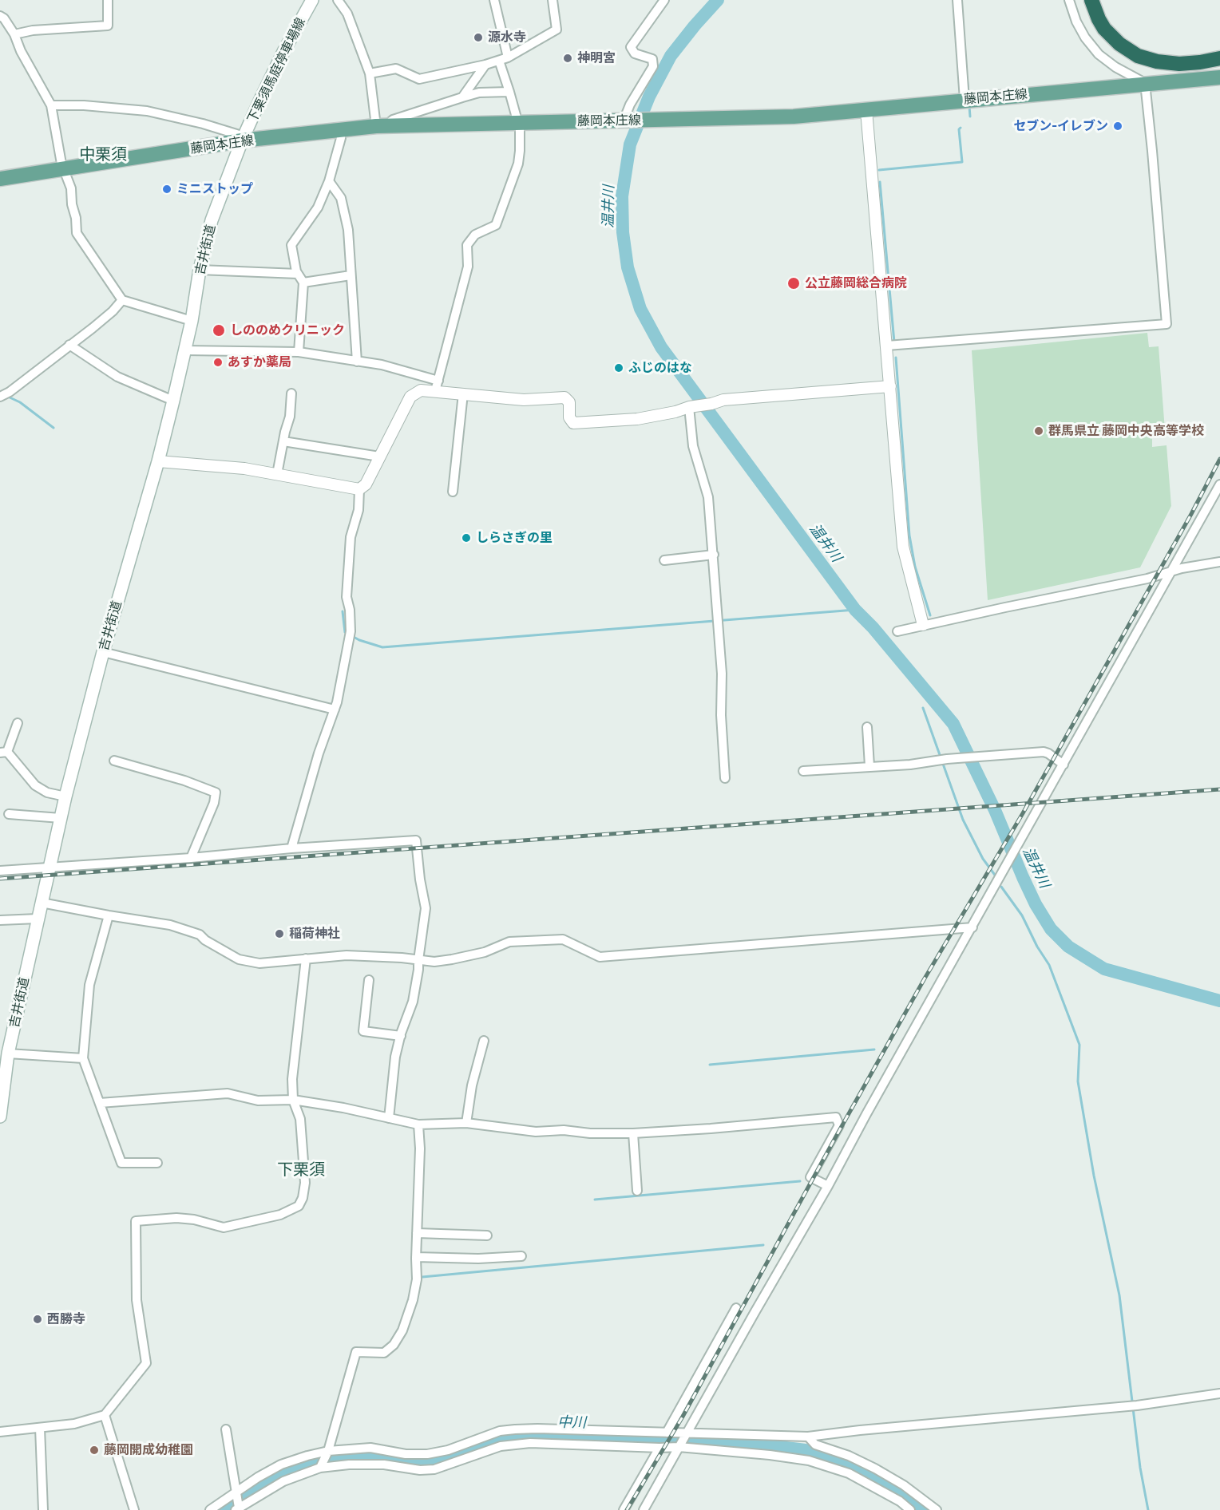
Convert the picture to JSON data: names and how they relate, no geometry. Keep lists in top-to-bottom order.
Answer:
{
  "streets": {
    "main road": ["下栗須馬庭停車場線", "藤岡本庄線", "吉井街道"]
  },
  "crossings": [
    ["下栗須馬庭停車場線", "藤岡本庄線"],
    ["下栗須馬庭停車場線", "吉井街道"],
    ["藤岡本庄線", "吉井街道"]
  ],
  "districts": ["中栗須", "下栗須"],
  "water": ["温井川", "中川"],
  "places": [
    "源水寺",
    "神明宮",
    "セブン-イレブン",
    "ミニストップ",
    "公立藤岡総合病院",
    "しののめクリニック",
    "あすか薬局",
    "ふじのはな",
    "群馬県立 藤岡中央高等学校",
    "しらさぎの里",
    "稲荷神社",
    "西勝寺",
    "藤岡開成幼稚園"
  ]
}
